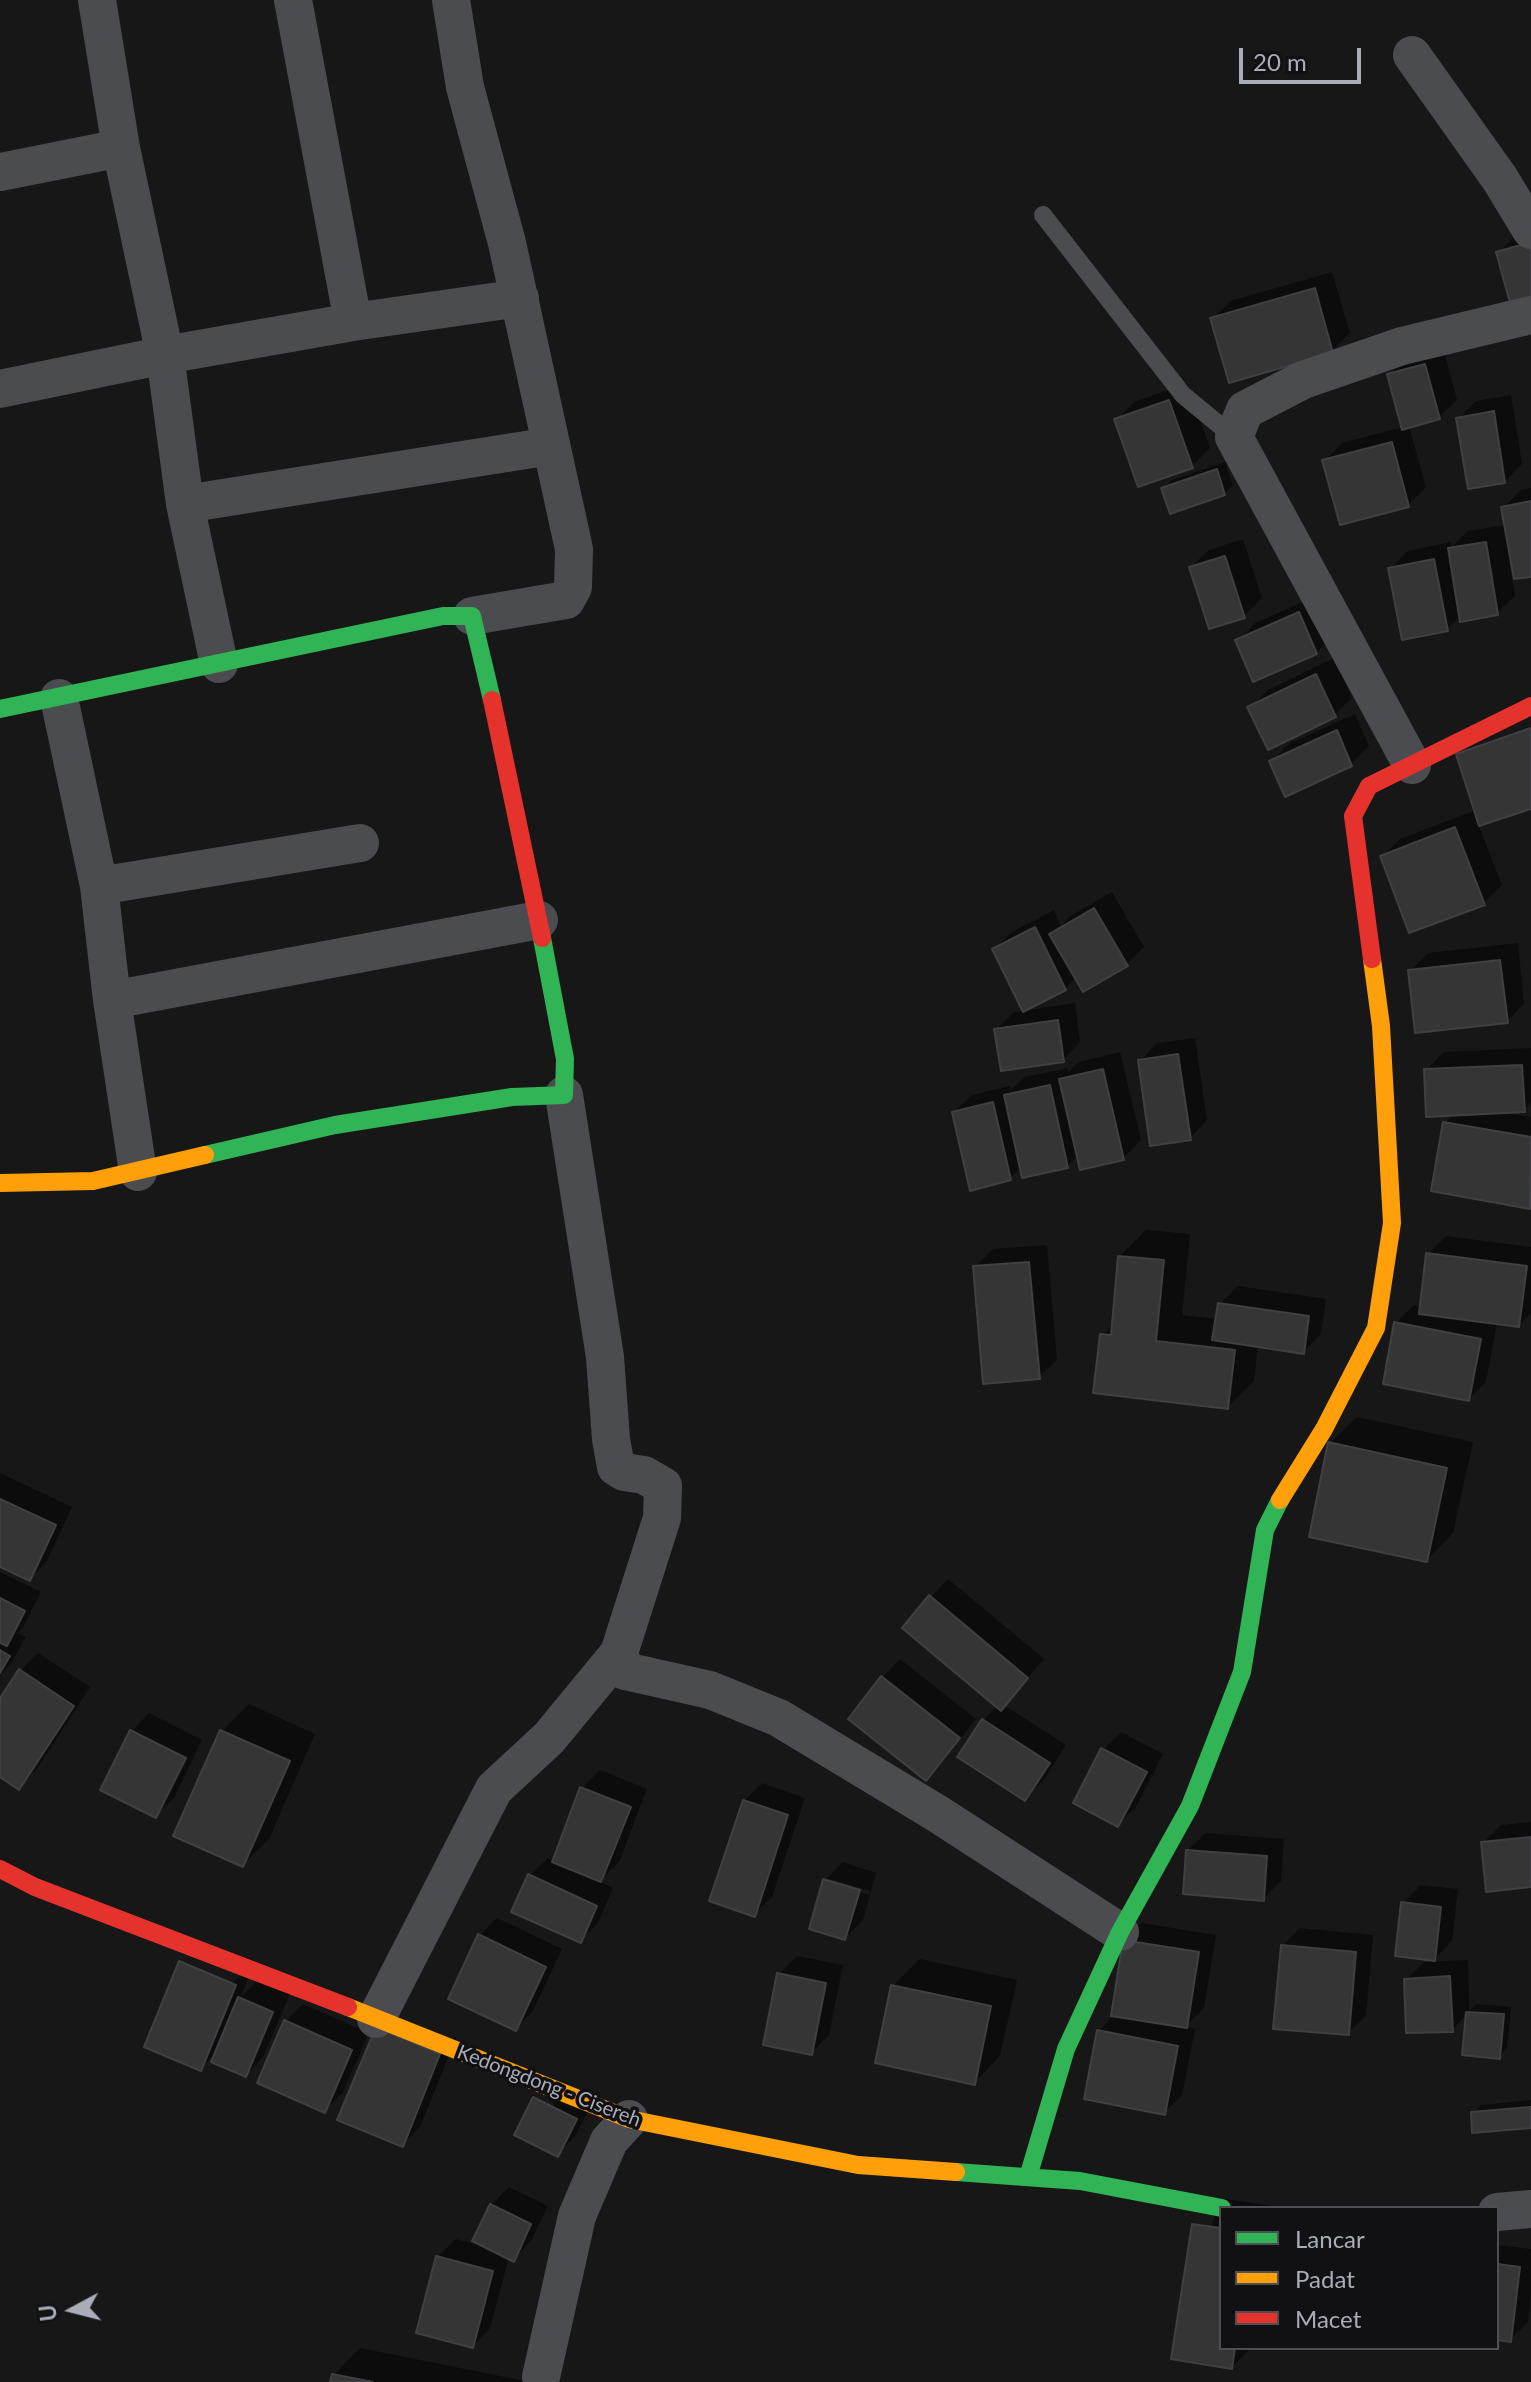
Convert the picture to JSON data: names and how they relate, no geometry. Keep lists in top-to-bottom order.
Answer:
{
  "streets": {
    "street": ["Kedongdong - Cisereh"]
  },
  "legend": ["Lancar", "Padat", "Macet"],
  "scale_bar": "20 m",
  "north": "left"
}
